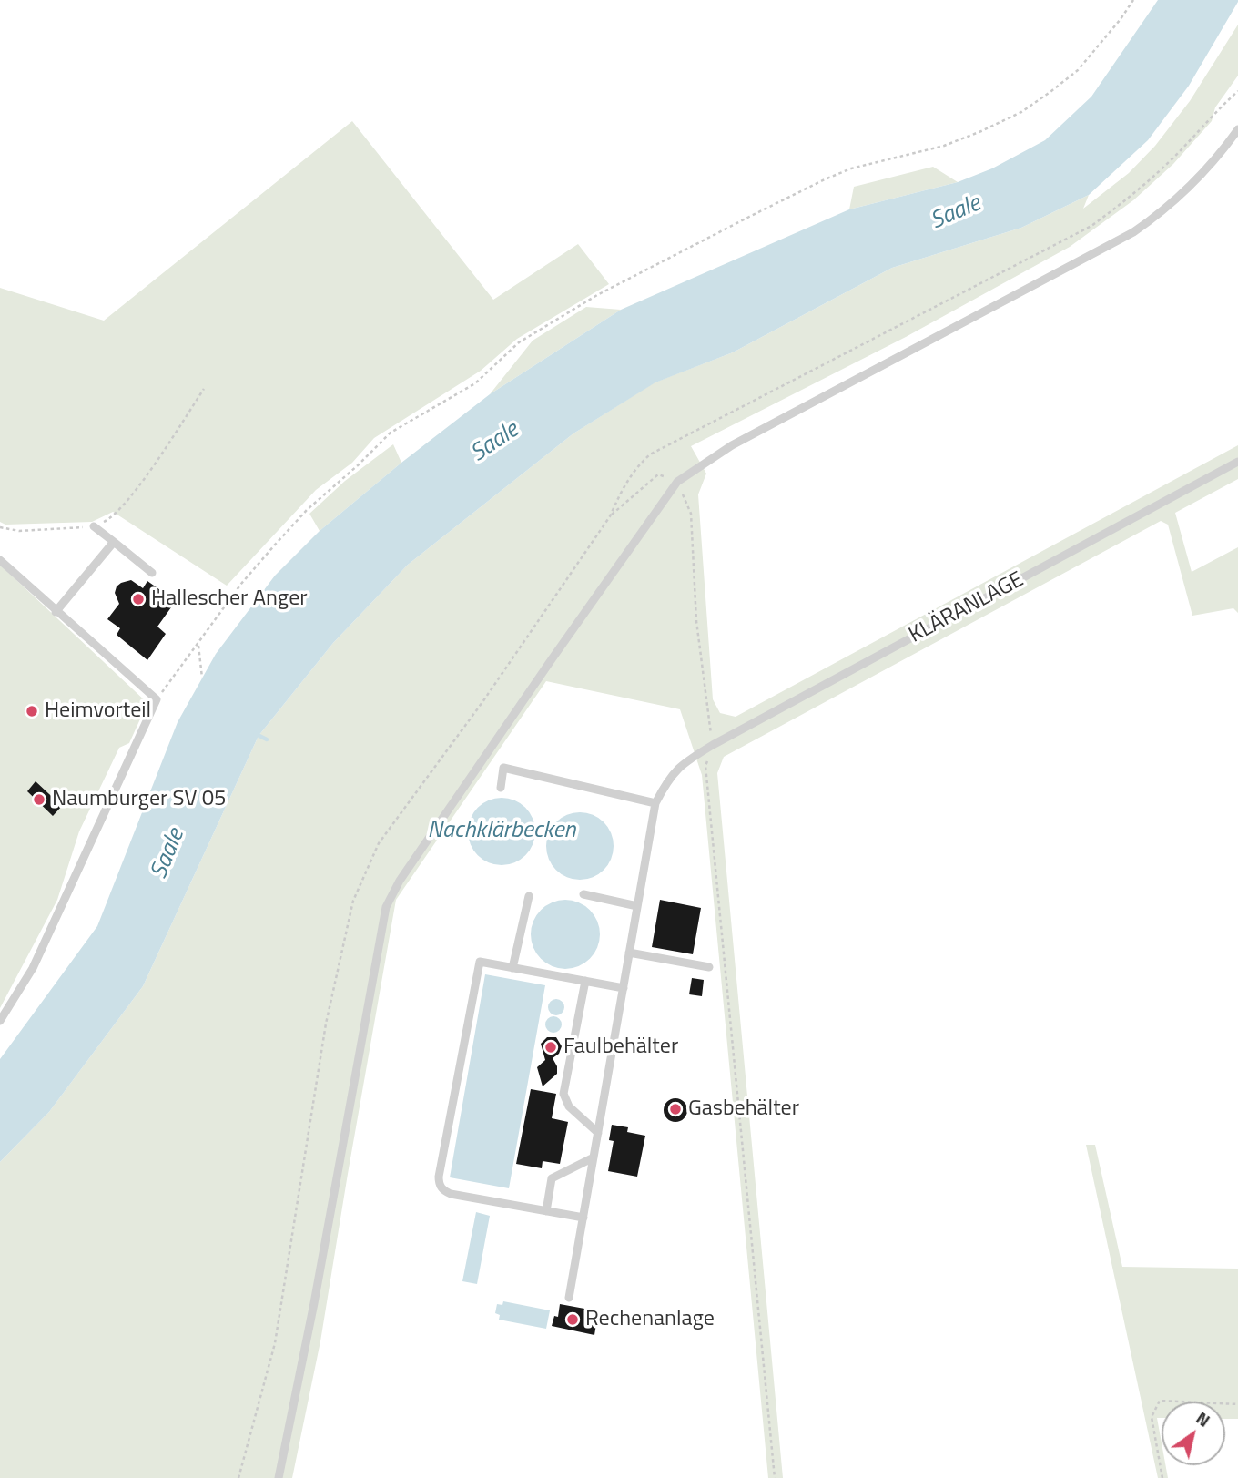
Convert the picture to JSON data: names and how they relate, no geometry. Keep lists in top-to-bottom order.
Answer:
{
  "streets": {
    "lane": ["KLÄRANLAGE"]
  },
  "water": ["Saale", "Nachklärbecken"],
  "places": [
    "Hallescher Anger",
    "Heimvorteil",
    "Naumburger SV 05",
    "Faulbehälter",
    "Gasbehälter",
    "Rechenanlage"
  ],
  "north": "top right"
}
